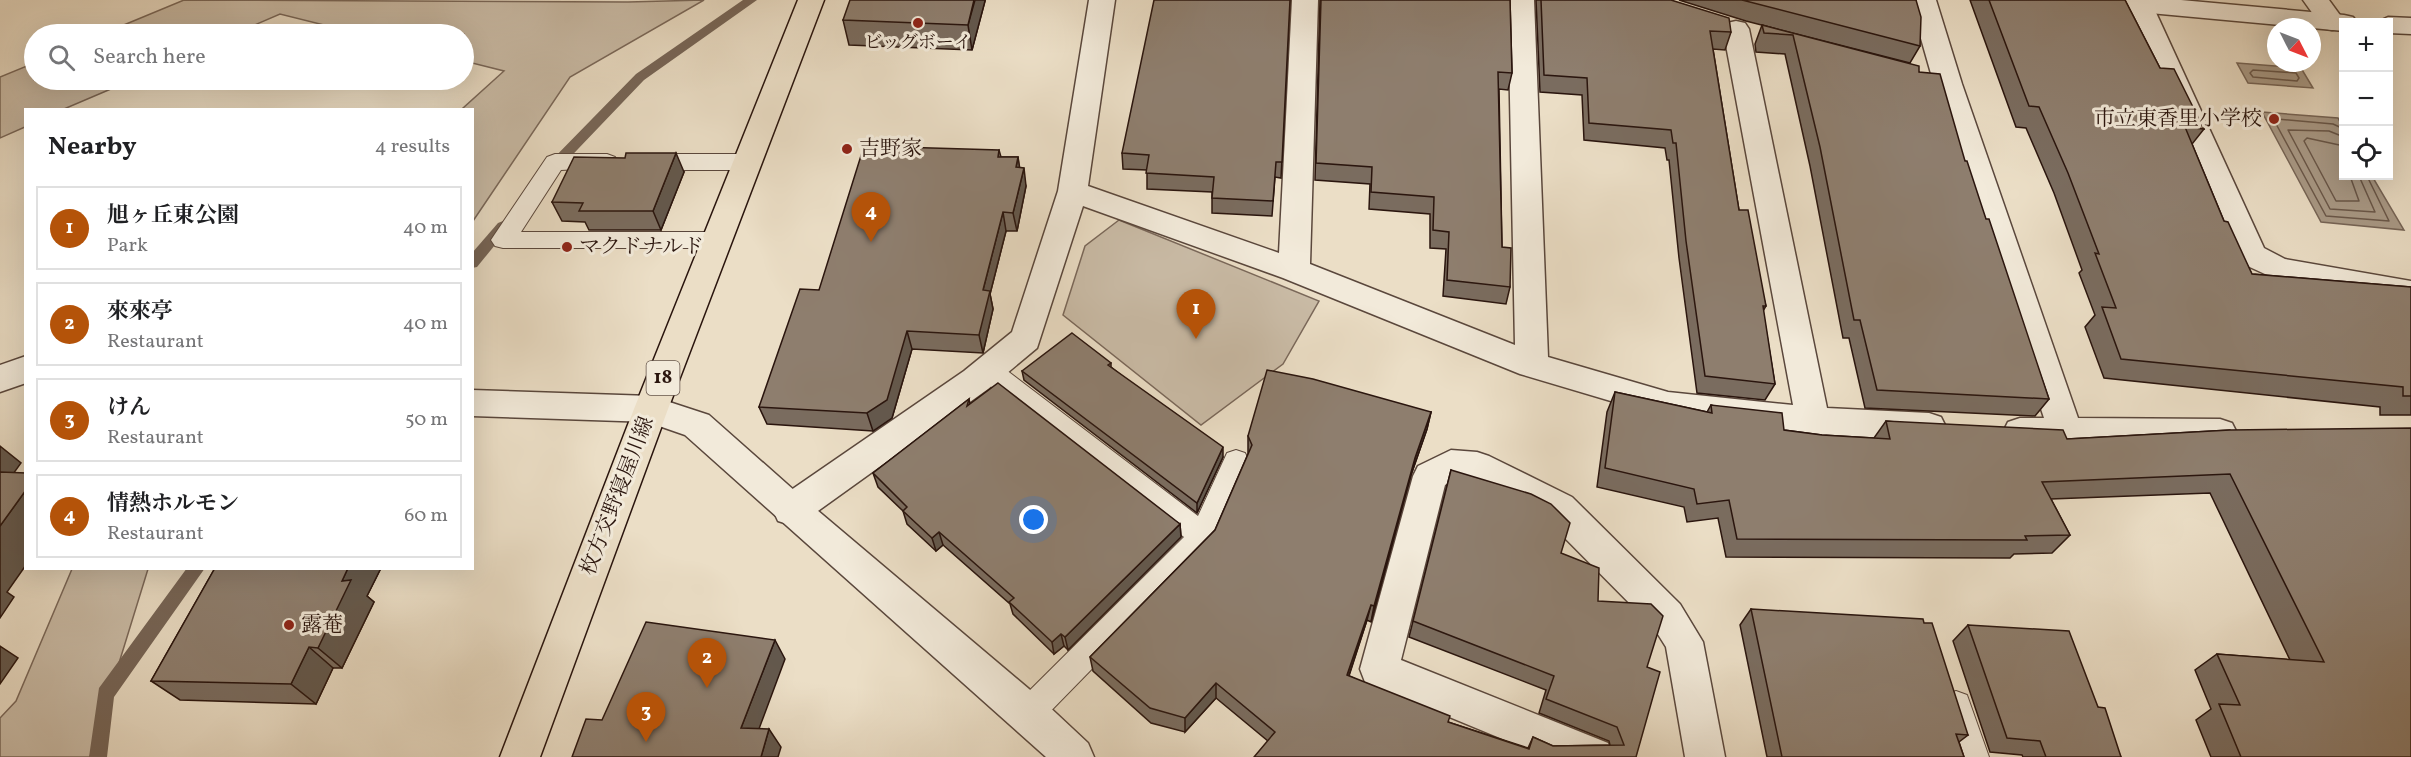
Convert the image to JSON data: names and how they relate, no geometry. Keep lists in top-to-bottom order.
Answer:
{
  "streets": {
    "main road": ["18", "枚方交野寝屋川線"]
  },
  "places": [
    "ビッグボーイ",
    "市立東香里小学校",
    "吉野家",
    "マクドナルド",
    "露菴"
  ],
  "north": "bottom right",
  "page": {
    "map_buttons": ["+", "−"],
    "search": "Search here",
    "heading": ["Nearby", "4 results"],
    "list": [
      {
        "mark": "1",
        "name": "旭ヶ丘東公園",
        "note": "Park",
        "value": "40 m"
      },
      {
        "mark": "2",
        "name": "來來亭",
        "note": "Restaurant",
        "value": "40 m"
      },
      {
        "mark": "3",
        "name": "けん",
        "note": "Restaurant",
        "value": "50 m"
      },
      {
        "mark": "4",
        "name": "情熱ホルモン",
        "note": "Restaurant",
        "value": "60 m"
      }
    ],
    "pins": [
      "4",
      "1",
      "2",
      "3"
    ]
  }
}
